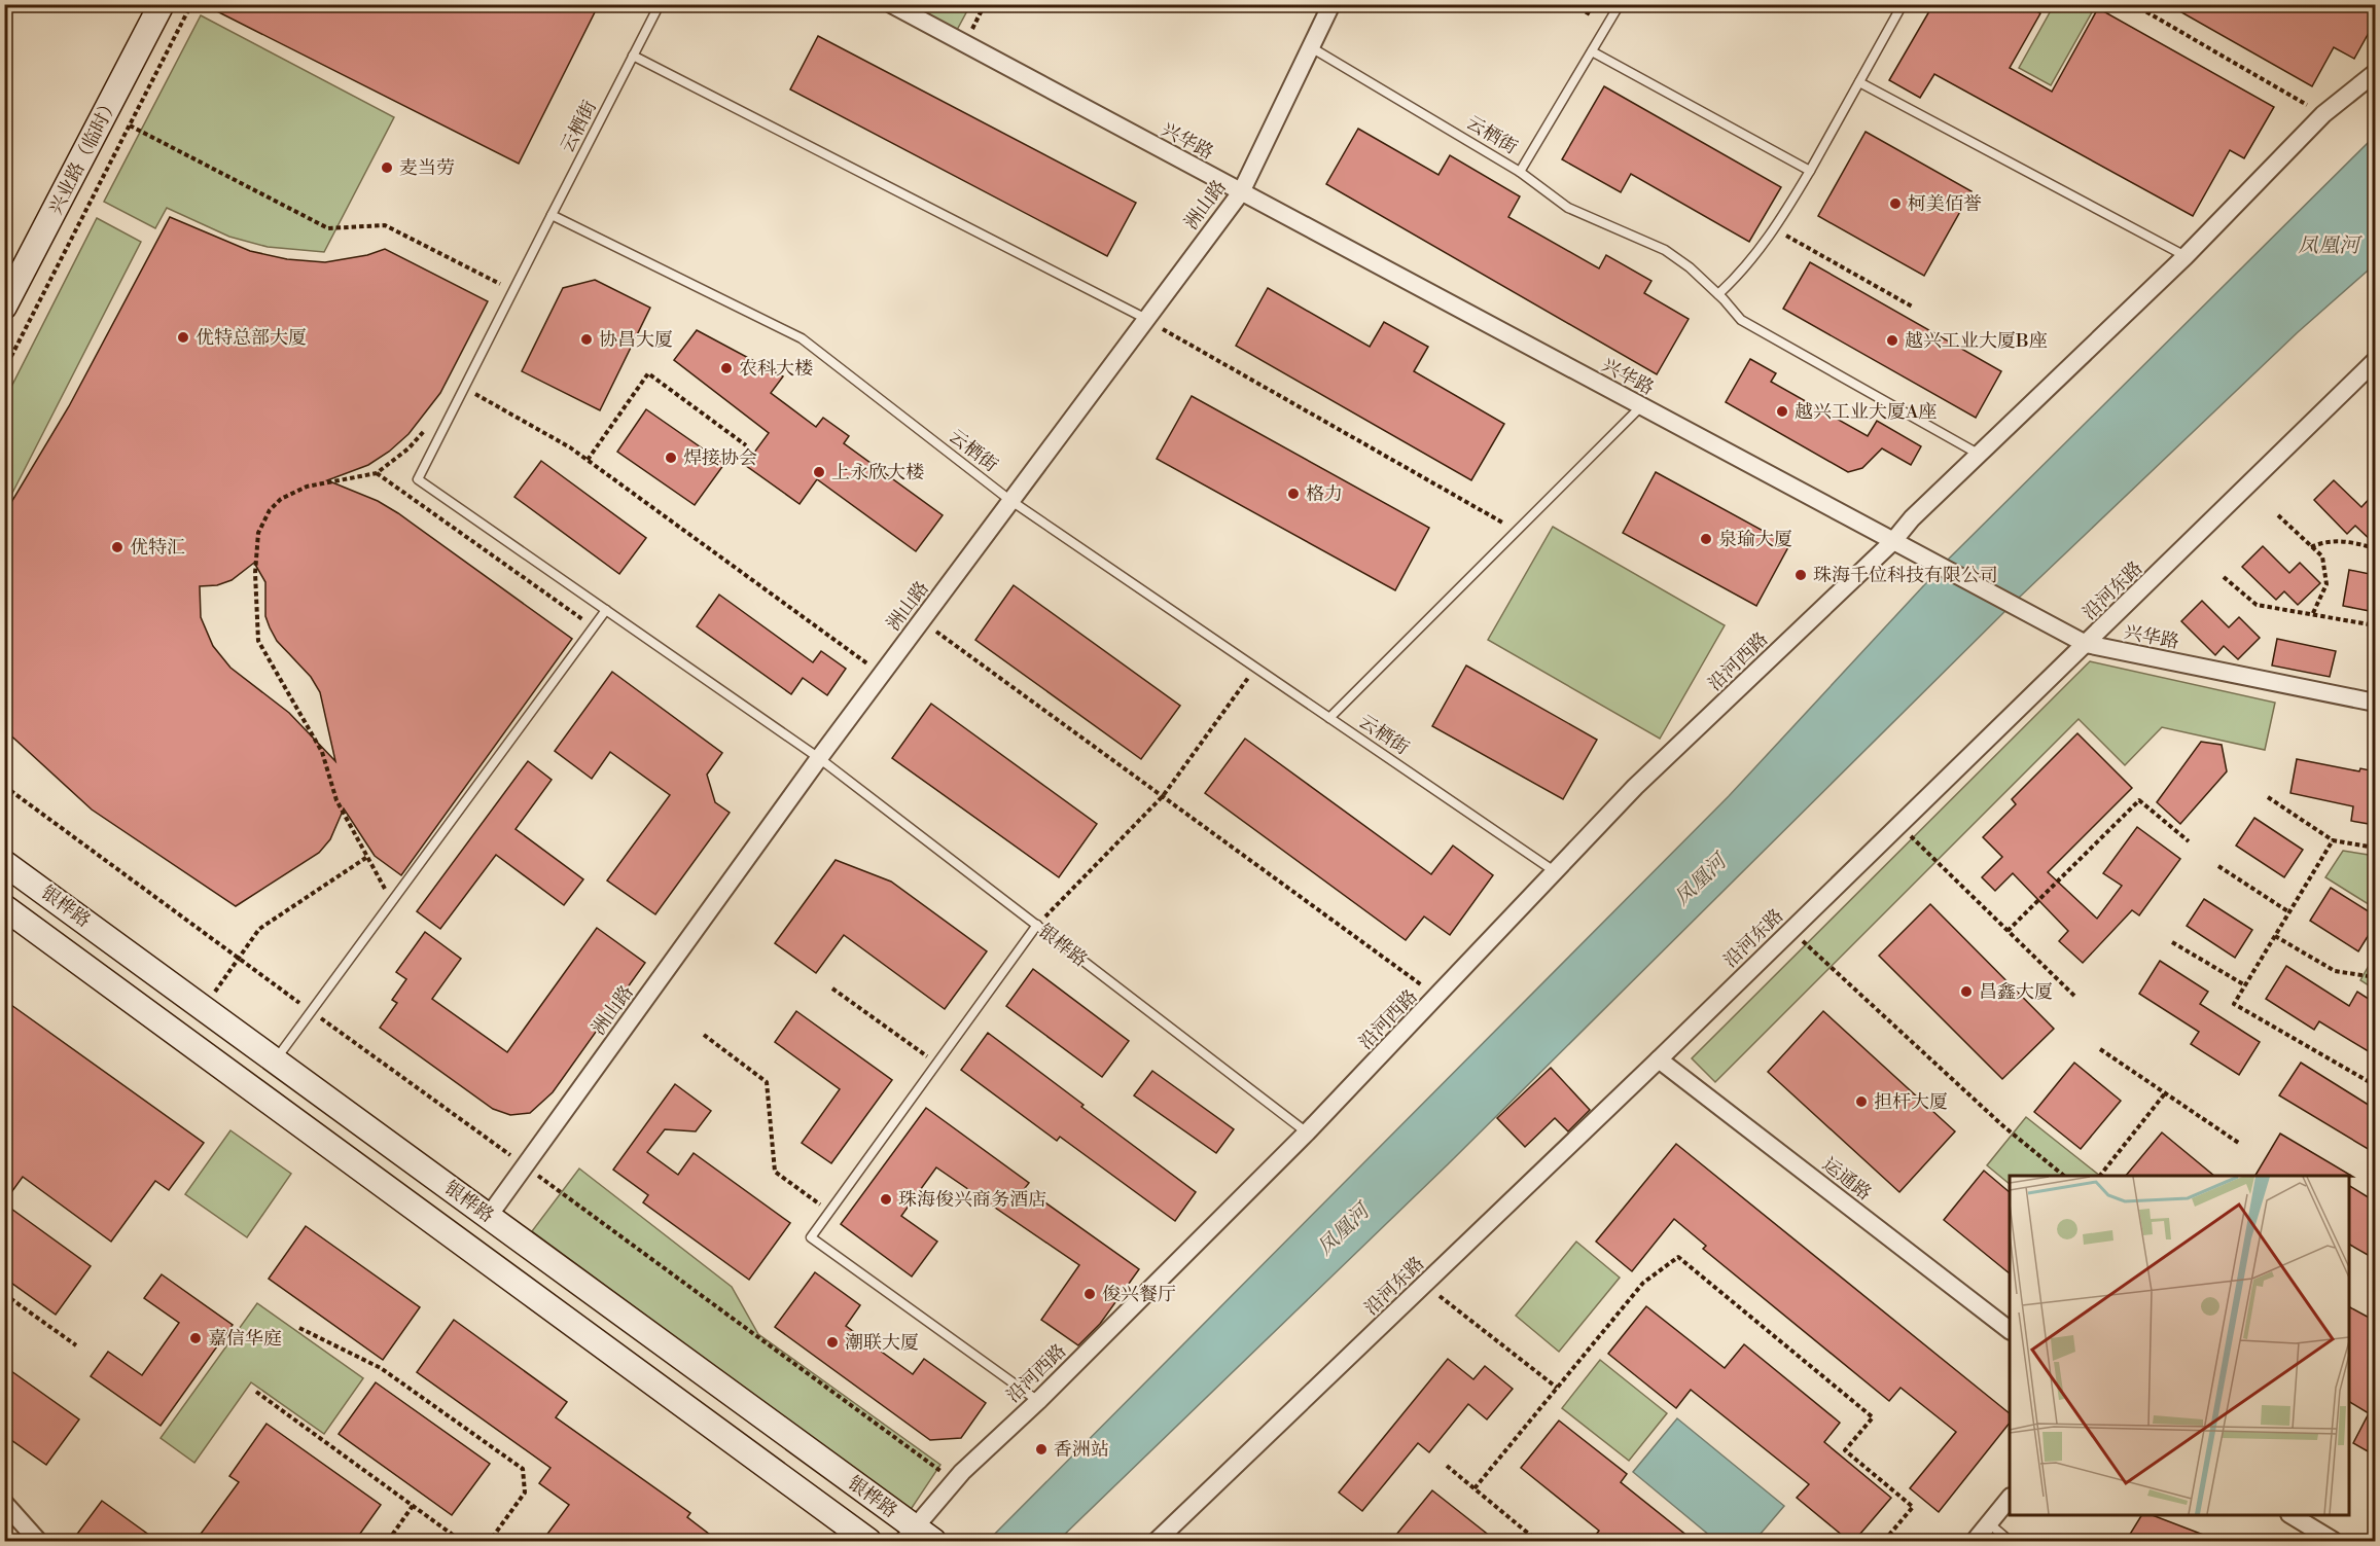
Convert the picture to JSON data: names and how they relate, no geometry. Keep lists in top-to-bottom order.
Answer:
{
  "streets": {
    "main road": ["兴业路（临时）", "银桦路"],
    "street": [
      "兴华路",
      "洲山路",
      "沿河东路",
      "沿河西路",
      "运通路"
    ],
    "lane": ["云栖街"]
  },
  "crossings": [
    ["云栖街", "洲山路"],
    ["云栖街", "沿河西路"],
    ["兴华路", "洲山路"],
    ["兴华路", "沿河东路"],
    ["兴华路", "沿河西路"],
    ["洲山路", "银桦路"],
    ["沿河东路", "运通路"],
    ["沿河西路", "银桦路"]
  ],
  "water": ["凤凰河"],
  "places": [
    "麦当劳",
    "柯美佰誉",
    "优特总部大厦",
    "协昌大厦",
    "越兴工业大厦B座",
    "农科大楼",
    "越兴工业大厦A座",
    "焊接协会",
    "上永欣大楼",
    "格力",
    "泉瑜大厦",
    "优特汇",
    "珠海千位科技有限公司",
    "昌鑫大厦",
    "担杆大厦",
    "珠海俊兴商务酒店",
    "俊兴餐厅",
    "嘉信华庭",
    "潮联大厦",
    "香洲站"
  ]
}
